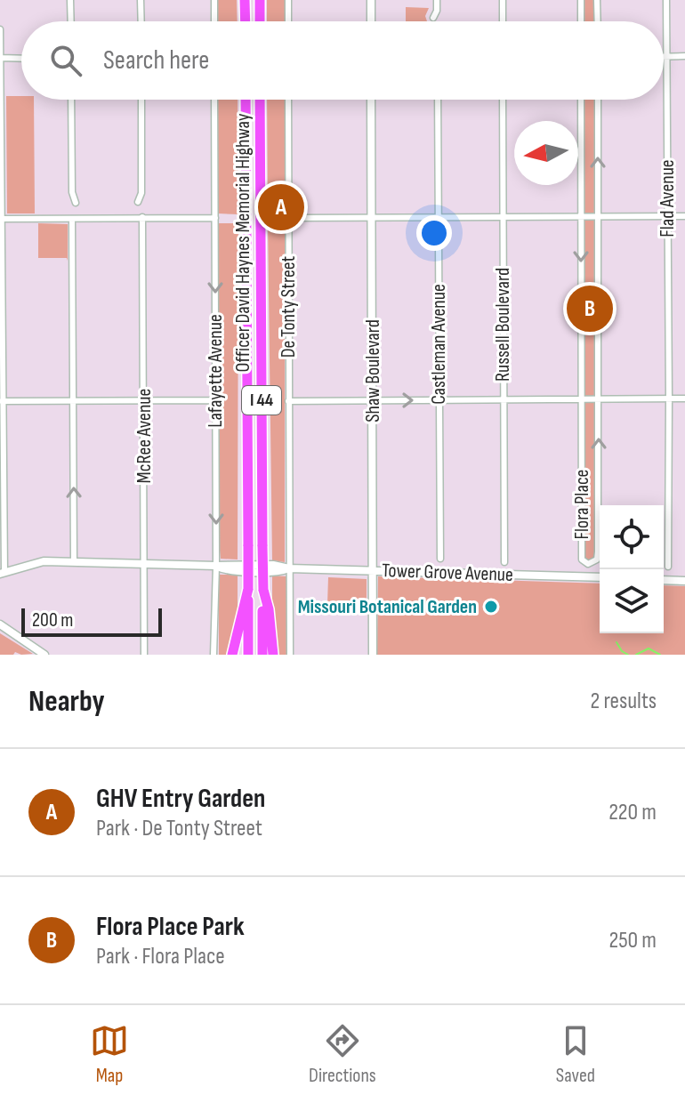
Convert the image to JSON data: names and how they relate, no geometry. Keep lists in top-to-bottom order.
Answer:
{
  "streets": {
    "highway": ["Officer David Haynes Memorial Highway", "I 44"],
    "street": [
      "Flad Avenue",
      "De Tonty Street",
      "Russell Boulevard",
      "Castleman Avenue",
      "Lafayette Avenue",
      "Shaw Boulevard",
      "McRee Avenue",
      "Flora Place",
      "Tower Grove Avenue"
    ]
  },
  "crossings": [
    ["De Tonty Street", "Tower Grove Avenue"],
    ["Lafayette Avenue", "Tower Grove Avenue"],
    ["Shaw Boulevard", "Tower Grove Avenue"],
    ["McRee Avenue", "Tower Grove Avenue"]
  ],
  "one_way": ["Lafayette Avenue"],
  "places": ["Missouri Botanical Garden"],
  "scale_bar": "200 m",
  "north": "left",
  "page": {
    "search": "Search here",
    "pins": ["A", "B"],
    "scale": "200 m",
    "heading": ["Nearby", "2 results"],
    "list": [
      {
        "mark": "A",
        "name": "GHV Entry Garden",
        "note": "Park · De Tonty Street",
        "value": "220 m"
      },
      {
        "mark": "B",
        "name": "Flora Place Park",
        "note": "Park · Flora Place",
        "value": "250 m"
      }
    ],
    "nav": ["Map", "Directions", "Saved"]
  }
}
